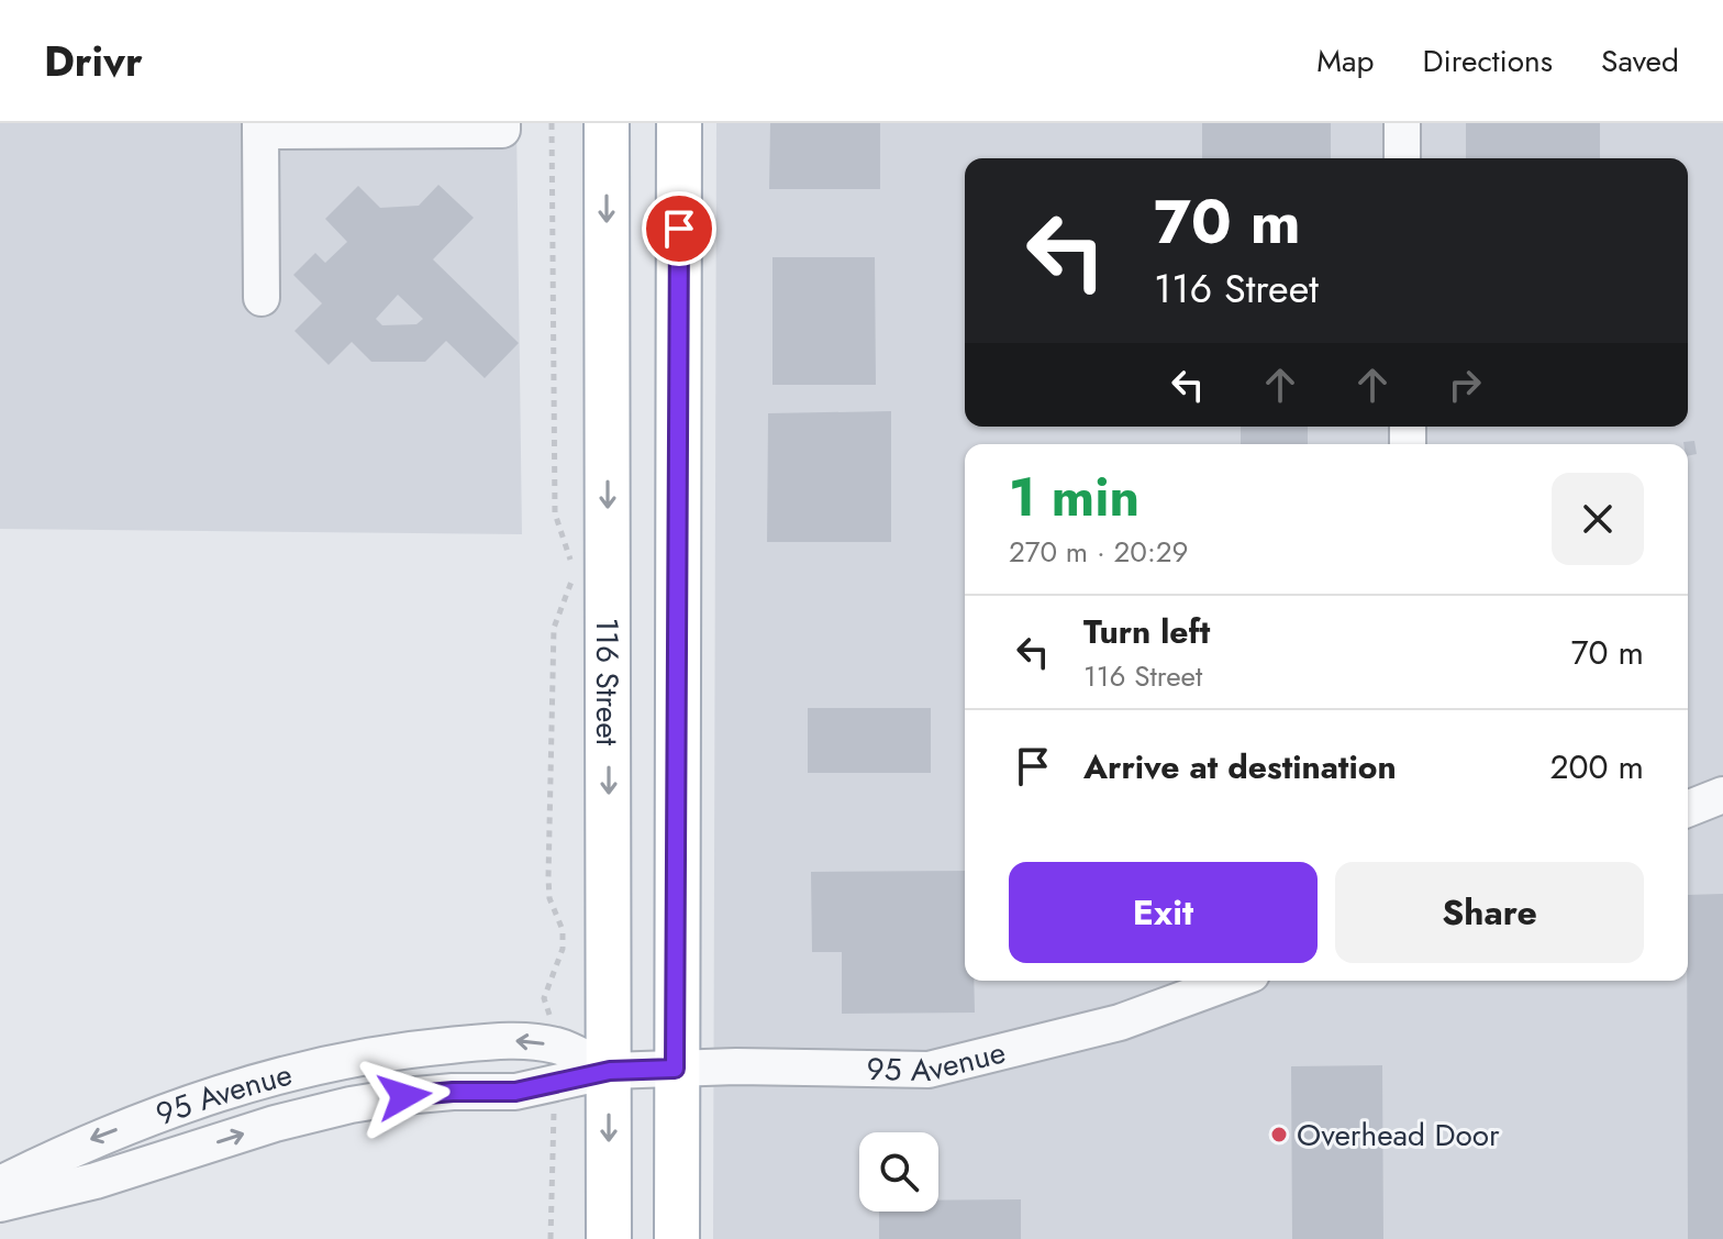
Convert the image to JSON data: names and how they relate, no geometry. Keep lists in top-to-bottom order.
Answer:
{
  "streets": {
    "main road": ["116 Street"],
    "street": ["95 Avenue"]
  },
  "crossings": [
    ["116 Street", "95 Avenue"]
  ],
  "places": ["Overhead Door"],
  "page": {
    "header": "Drivr",
    "nav": ["Map", "Directions", "Saved"],
    "turn": ["70 m", "116 Street"],
    "heading": ["1 min", "270 m · 20:29"],
    "list": [
      {
        "name": "Turn left",
        "note": "116 Street",
        "value": "70 m"
      },
      {
        "name": "Arrive at destination",
        "value": "200 m"
      }
    ],
    "buttons": ["Exit", "Share"]
  }
}
